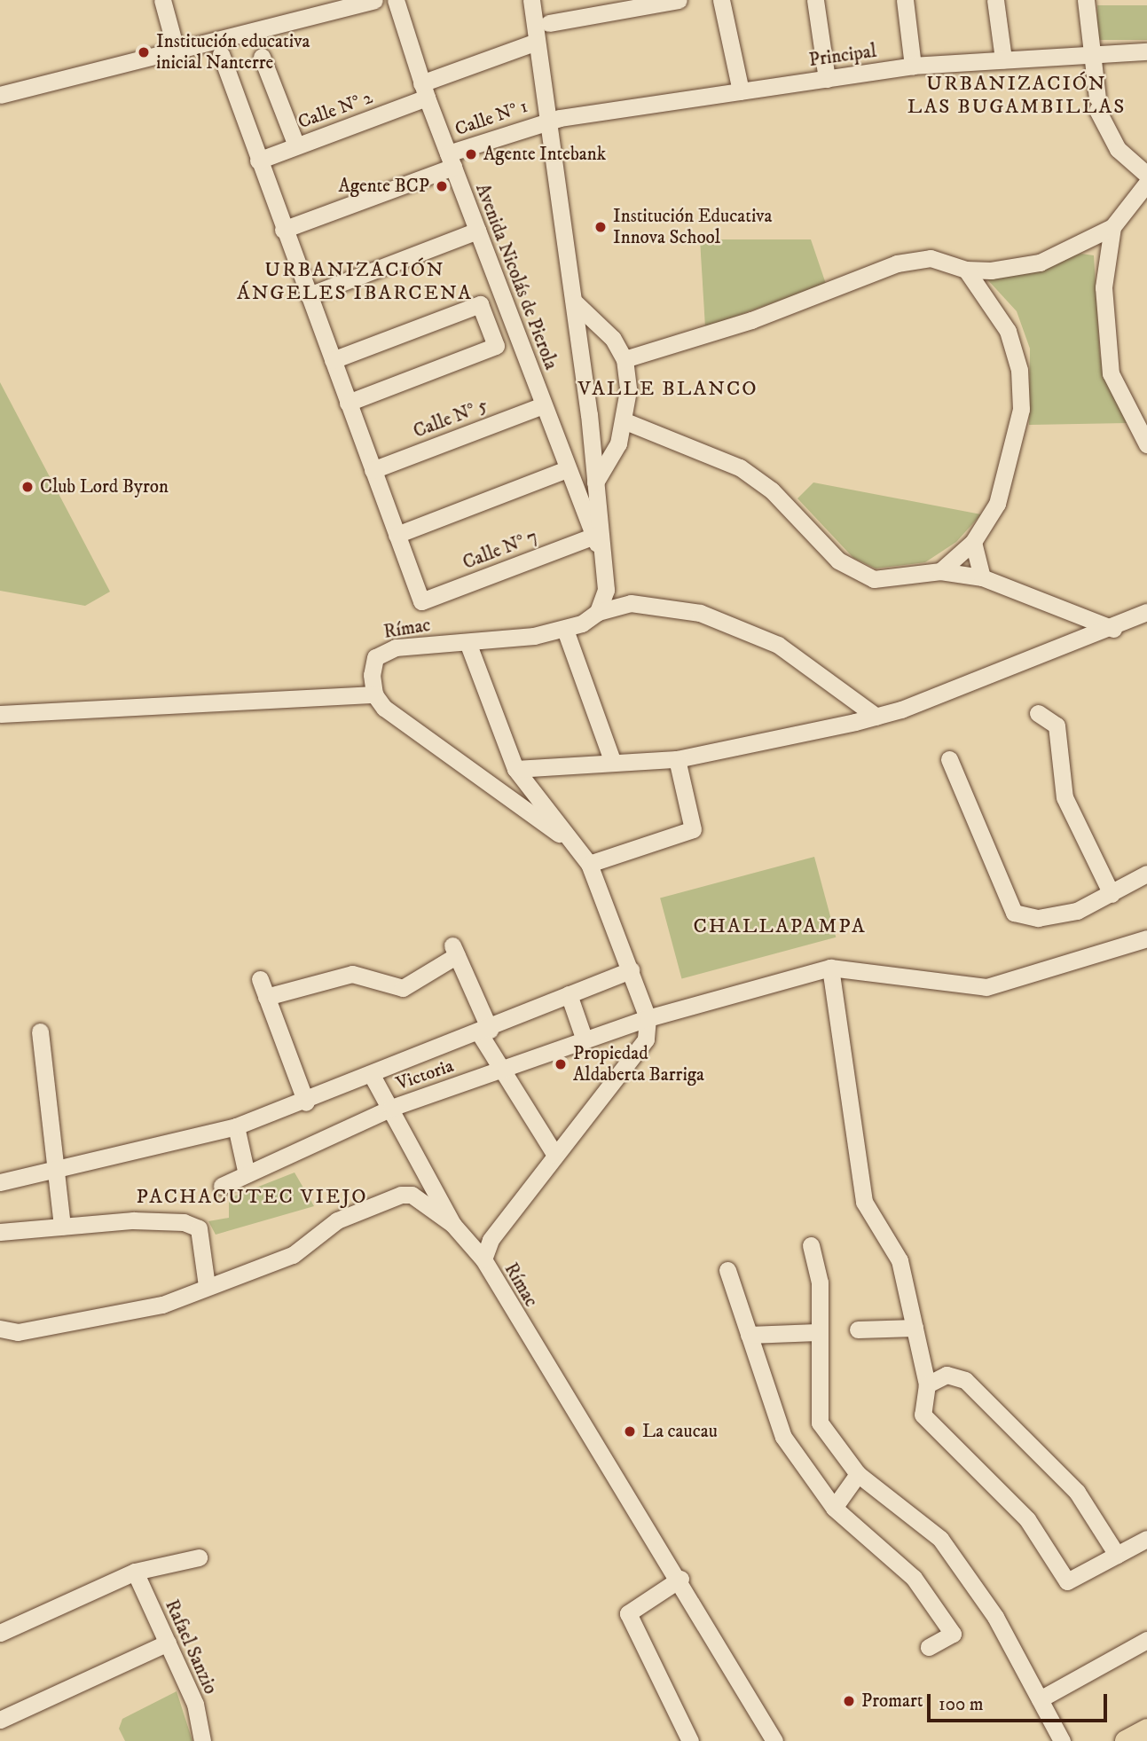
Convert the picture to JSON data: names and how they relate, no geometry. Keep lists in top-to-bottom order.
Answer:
{
  "streets": {
    "street": [
      "Principal",
      "Calle N° 2",
      "Calle N° 1",
      "Avenida Nicolás de Pierola",
      "Calle N° 5",
      "Calle N° 7",
      "Rímac",
      "Victoria",
      "Rafael Sanzio"
    ]
  },
  "crossings": [
    ["Principal", "Calle N° 1"],
    ["Calle N° 2", "Avenida Nicolás de Pierola"],
    ["Calle N° 1", "Avenida Nicolás de Pierola"],
    ["Avenida Nicolás de Pierola", "Calle N° 5"],
    ["Avenida Nicolás de Pierola", "Calle N° 7"],
    ["Rímac", "Victoria"]
  ],
  "districts": [
    "URBANIZACIÓN LAS BUGAMBILLAS",
    "URBANIZACIÓN ÁNGELES IBARCENA",
    "VALLE BLANCO",
    "CHALLAPAMPA",
    "PACHACUTEC VIEJO"
  ],
  "places": [
    "Institución educativa inicial Nanterre",
    "Agente Intebank",
    "Agente BCP",
    "Institución Educativa Innova School",
    "Club Lord Byron",
    "Propiedad Aldaberta Barriga",
    "La caucau",
    "Promart"
  ],
  "scale_bar": "100 m"
}
